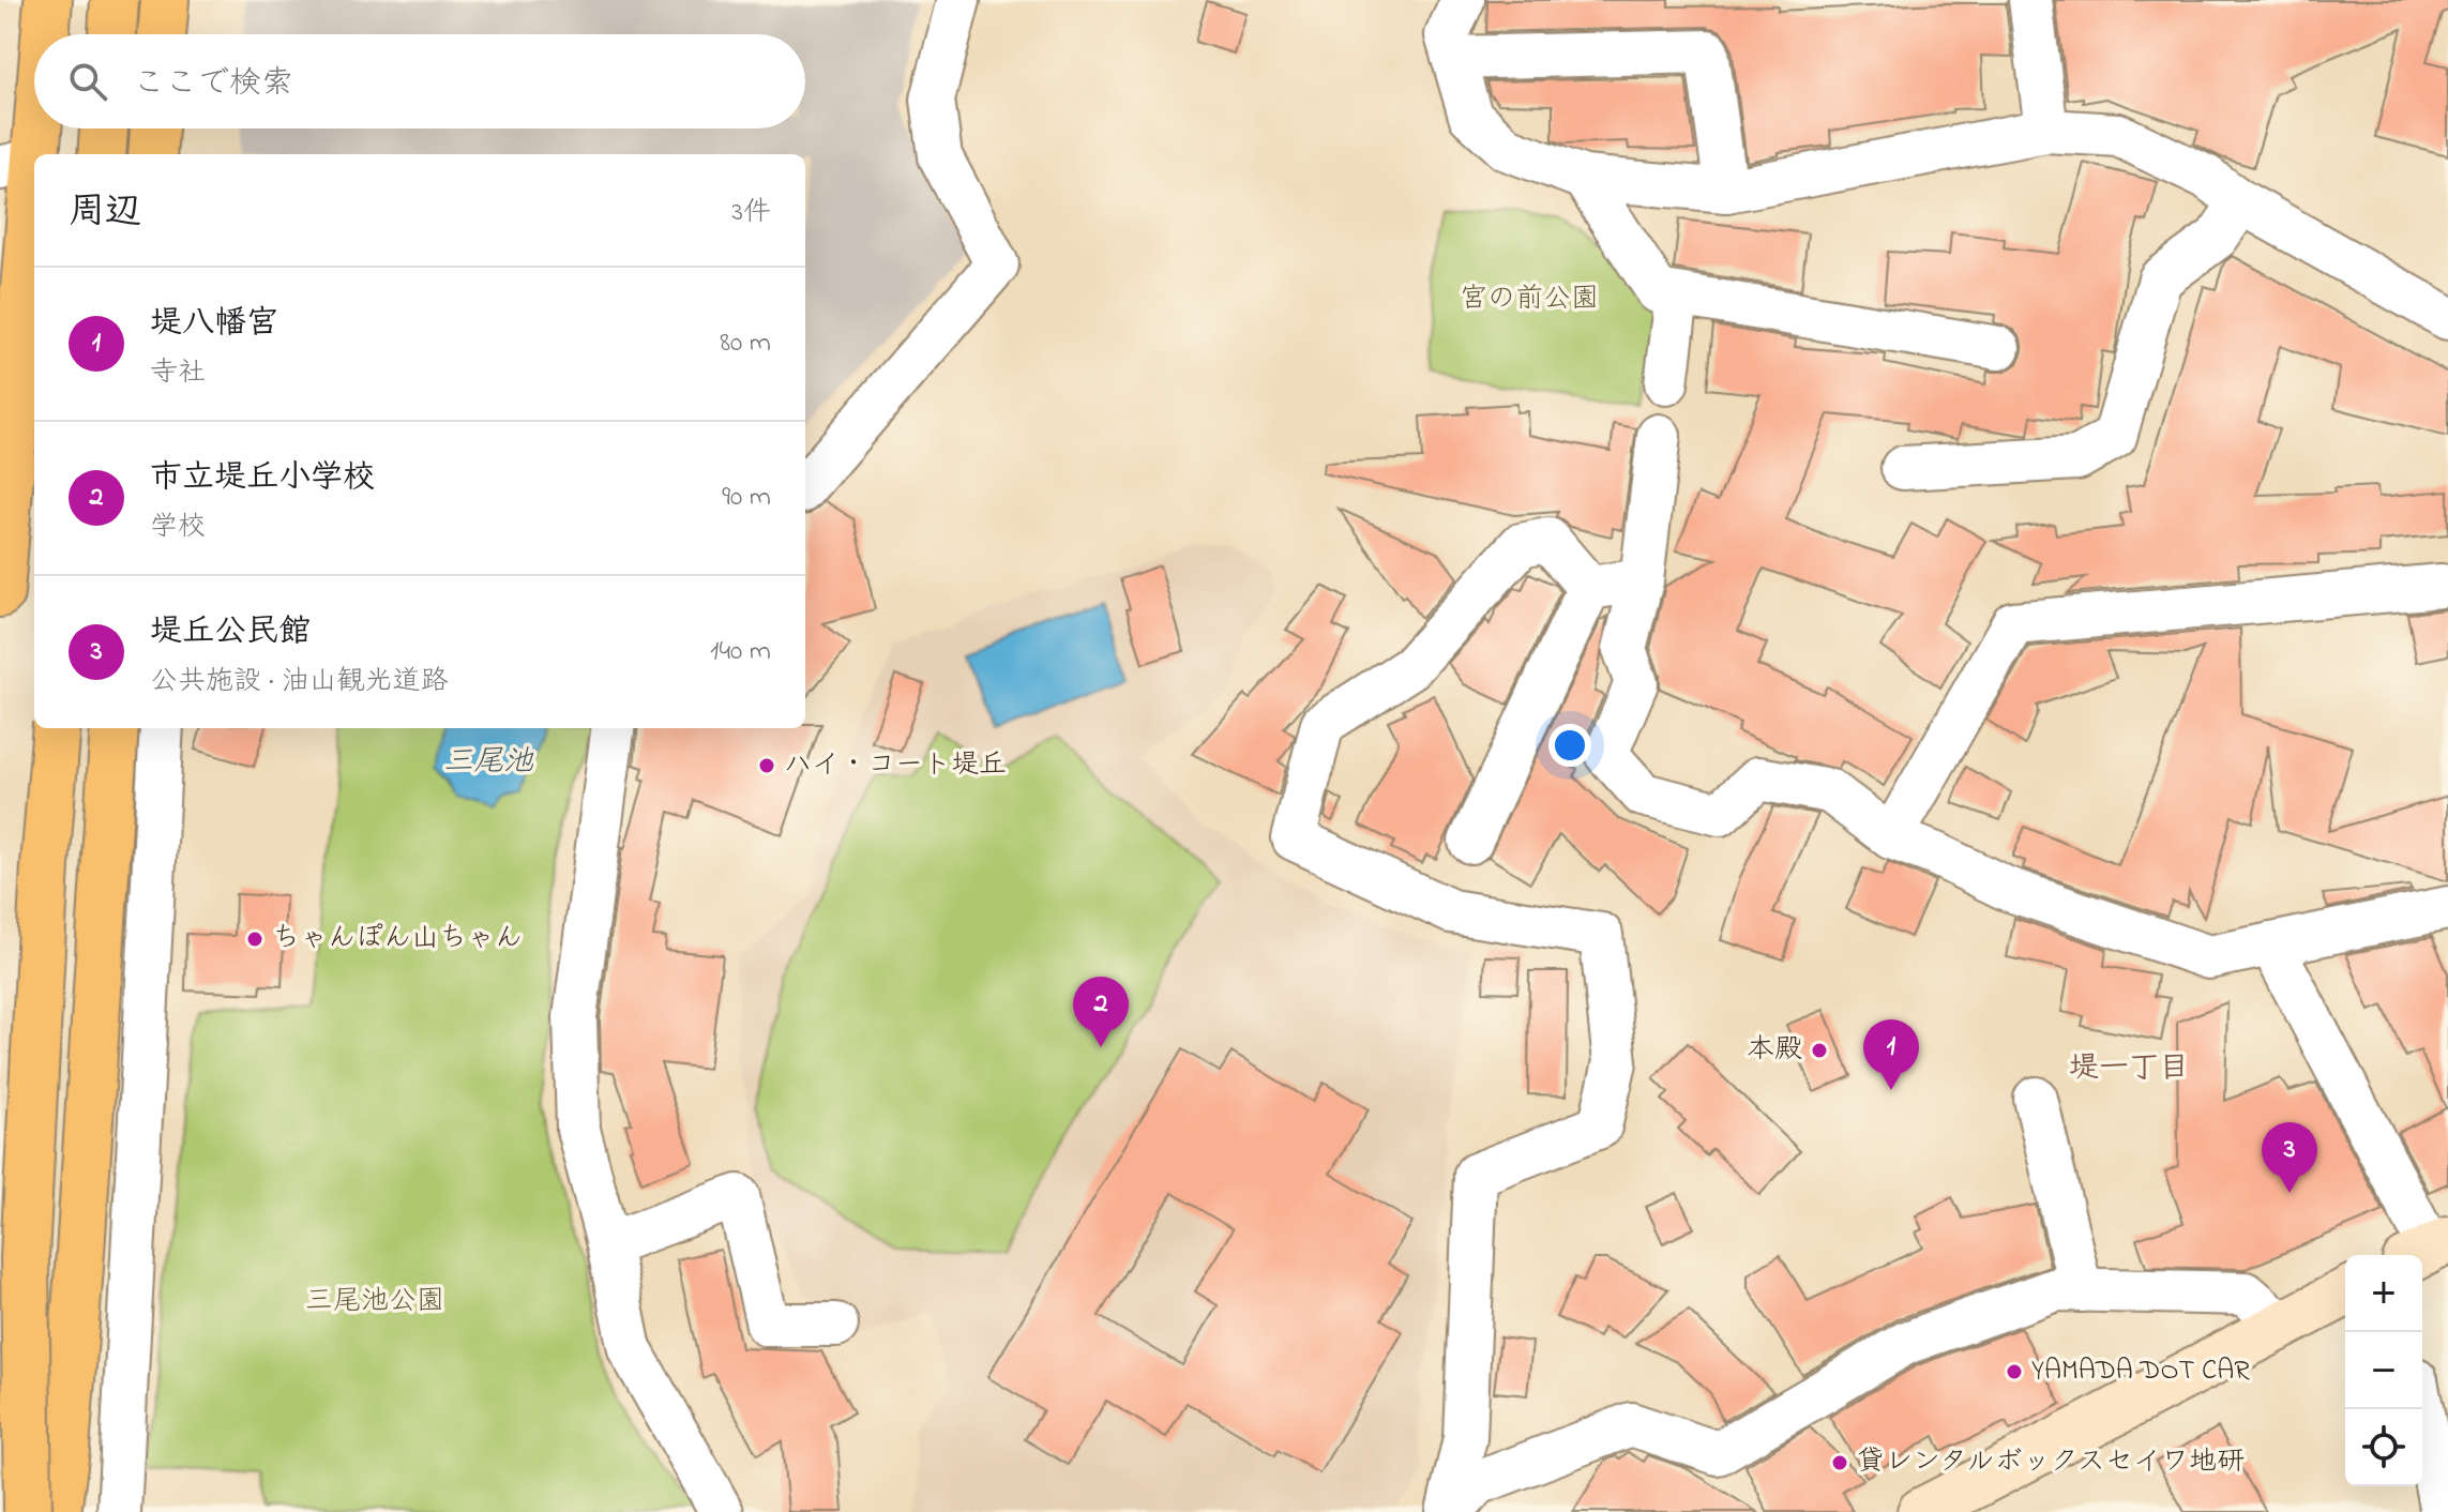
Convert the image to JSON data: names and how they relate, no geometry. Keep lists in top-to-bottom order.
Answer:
{
  "districts": ["堤一丁目"],
  "water": ["三尾池"],
  "parks": ["宮の前公園", "三尾池公園"],
  "places": [
    "ハイ・コート堤丘",
    "ちゃんぽん山ちゃん",
    "本殿",
    "YAMADA DOT CAR",
    "貸レンタルボックスセイワ地研"
  ],
  "page": {
    "search": "ここで検索",
    "heading": ["周辺", "3件"],
    "list": [
      {
        "mark": "1",
        "name": "堤八幡宮",
        "note": "寺社",
        "value": "80 m"
      },
      {
        "mark": "2",
        "name": "市立堤丘小学校",
        "note": "学校",
        "value": "90 m"
      },
      {
        "mark": "3",
        "name": "堤丘公民館",
        "note": "公共施設 · 油山観光道路",
        "value": "140 m"
      }
    ],
    "pins": ["2", "1", "3"],
    "map_buttons": ["+", "−"]
  }
}
